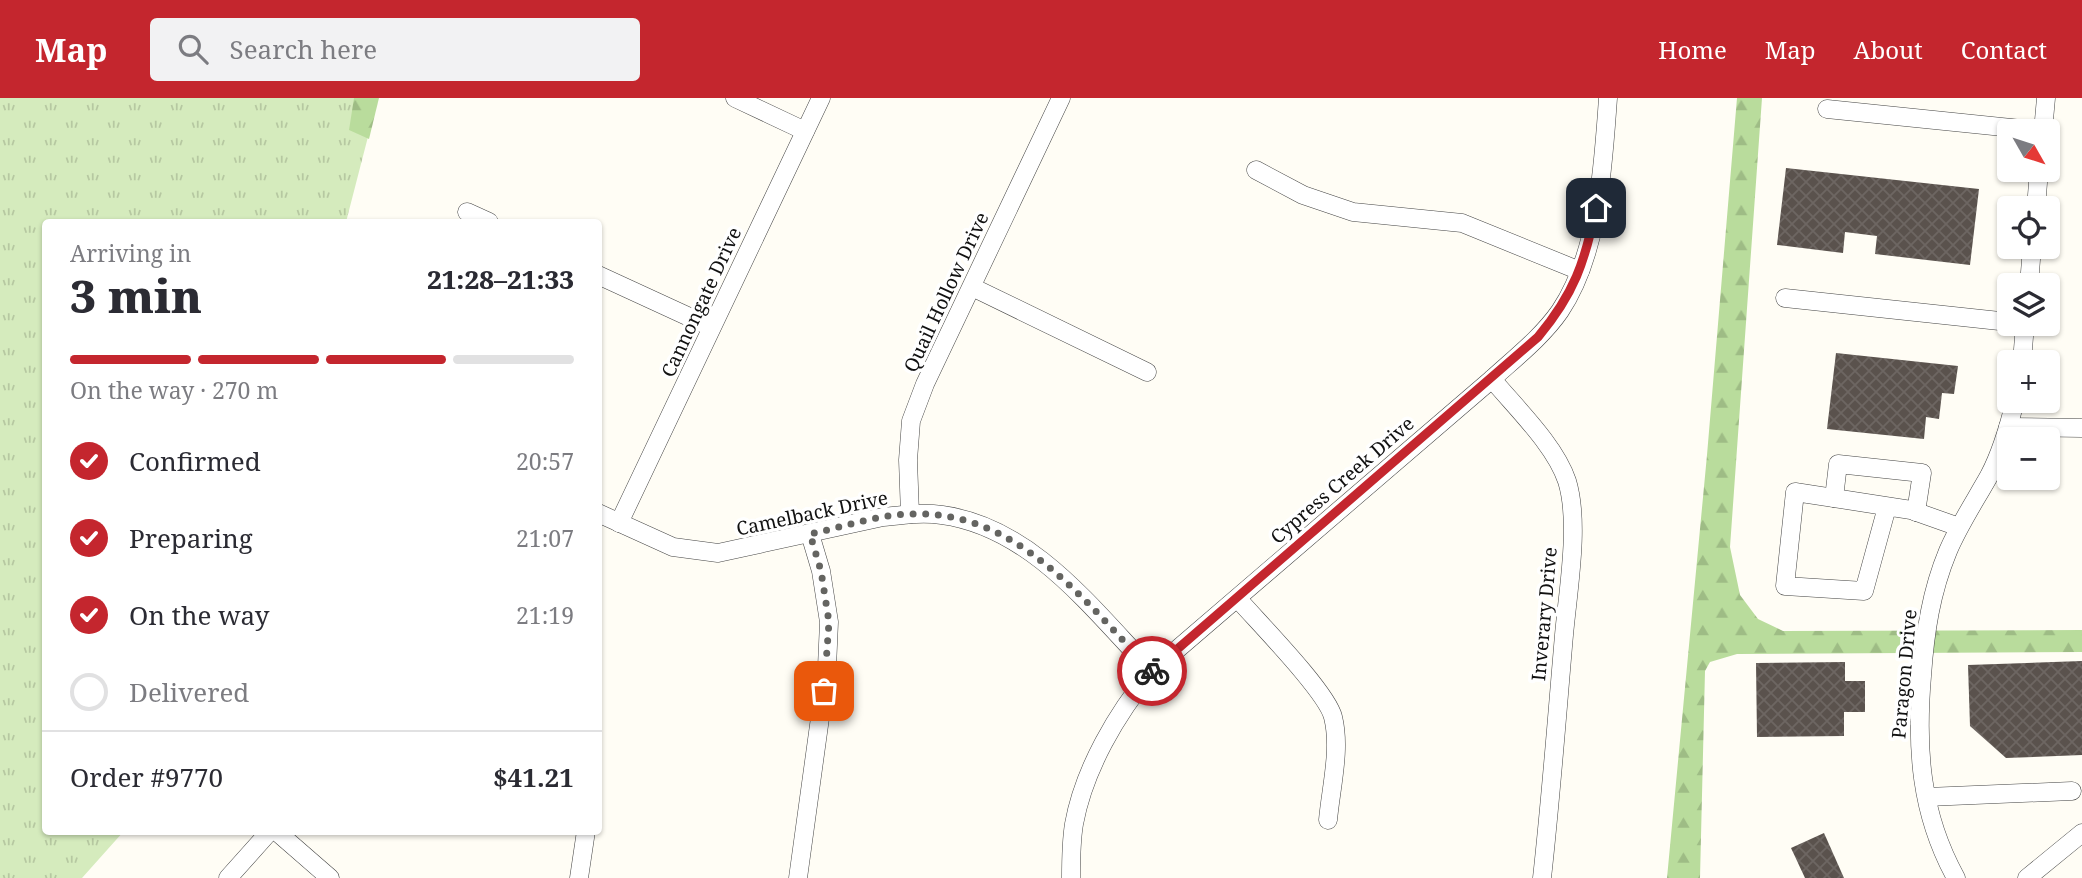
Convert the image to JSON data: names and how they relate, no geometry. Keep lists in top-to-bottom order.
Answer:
{
  "streets": {
    "street": [
      "Quail Hollow Drive",
      "Cannongate Drive",
      "Cypress Creek Drive",
      "Camelback Drive",
      "Inverary Drive",
      "Paragon Drive"
    ]
  },
  "crossings": [
    ["Quail Hollow Drive", "Camelback Drive"],
    ["Cannongate Drive", "Camelback Drive"],
    ["Cypress Creek Drive", "Camelback Drive"],
    ["Cypress Creek Drive", "Inverary Drive"]
  ],
  "north": "bottom right",
  "page": {
    "header": "Map",
    "search": "Search here",
    "nav": [
      "Home",
      "Map",
      "About",
      "Contact"
    ],
    "map_buttons": ["+", "−"],
    "heading": ["3 min", "Arriving in", "21:28–21:33"],
    "panel": ["Order #9770", "$41.21"],
    "bar": "On the way · 270 m",
    "list": [
      ["Confirmed", "20:57"],
      ["Preparing", "21:07"],
      ["On the way", "21:19"],
      "Delivered"
    ]
  }
}
